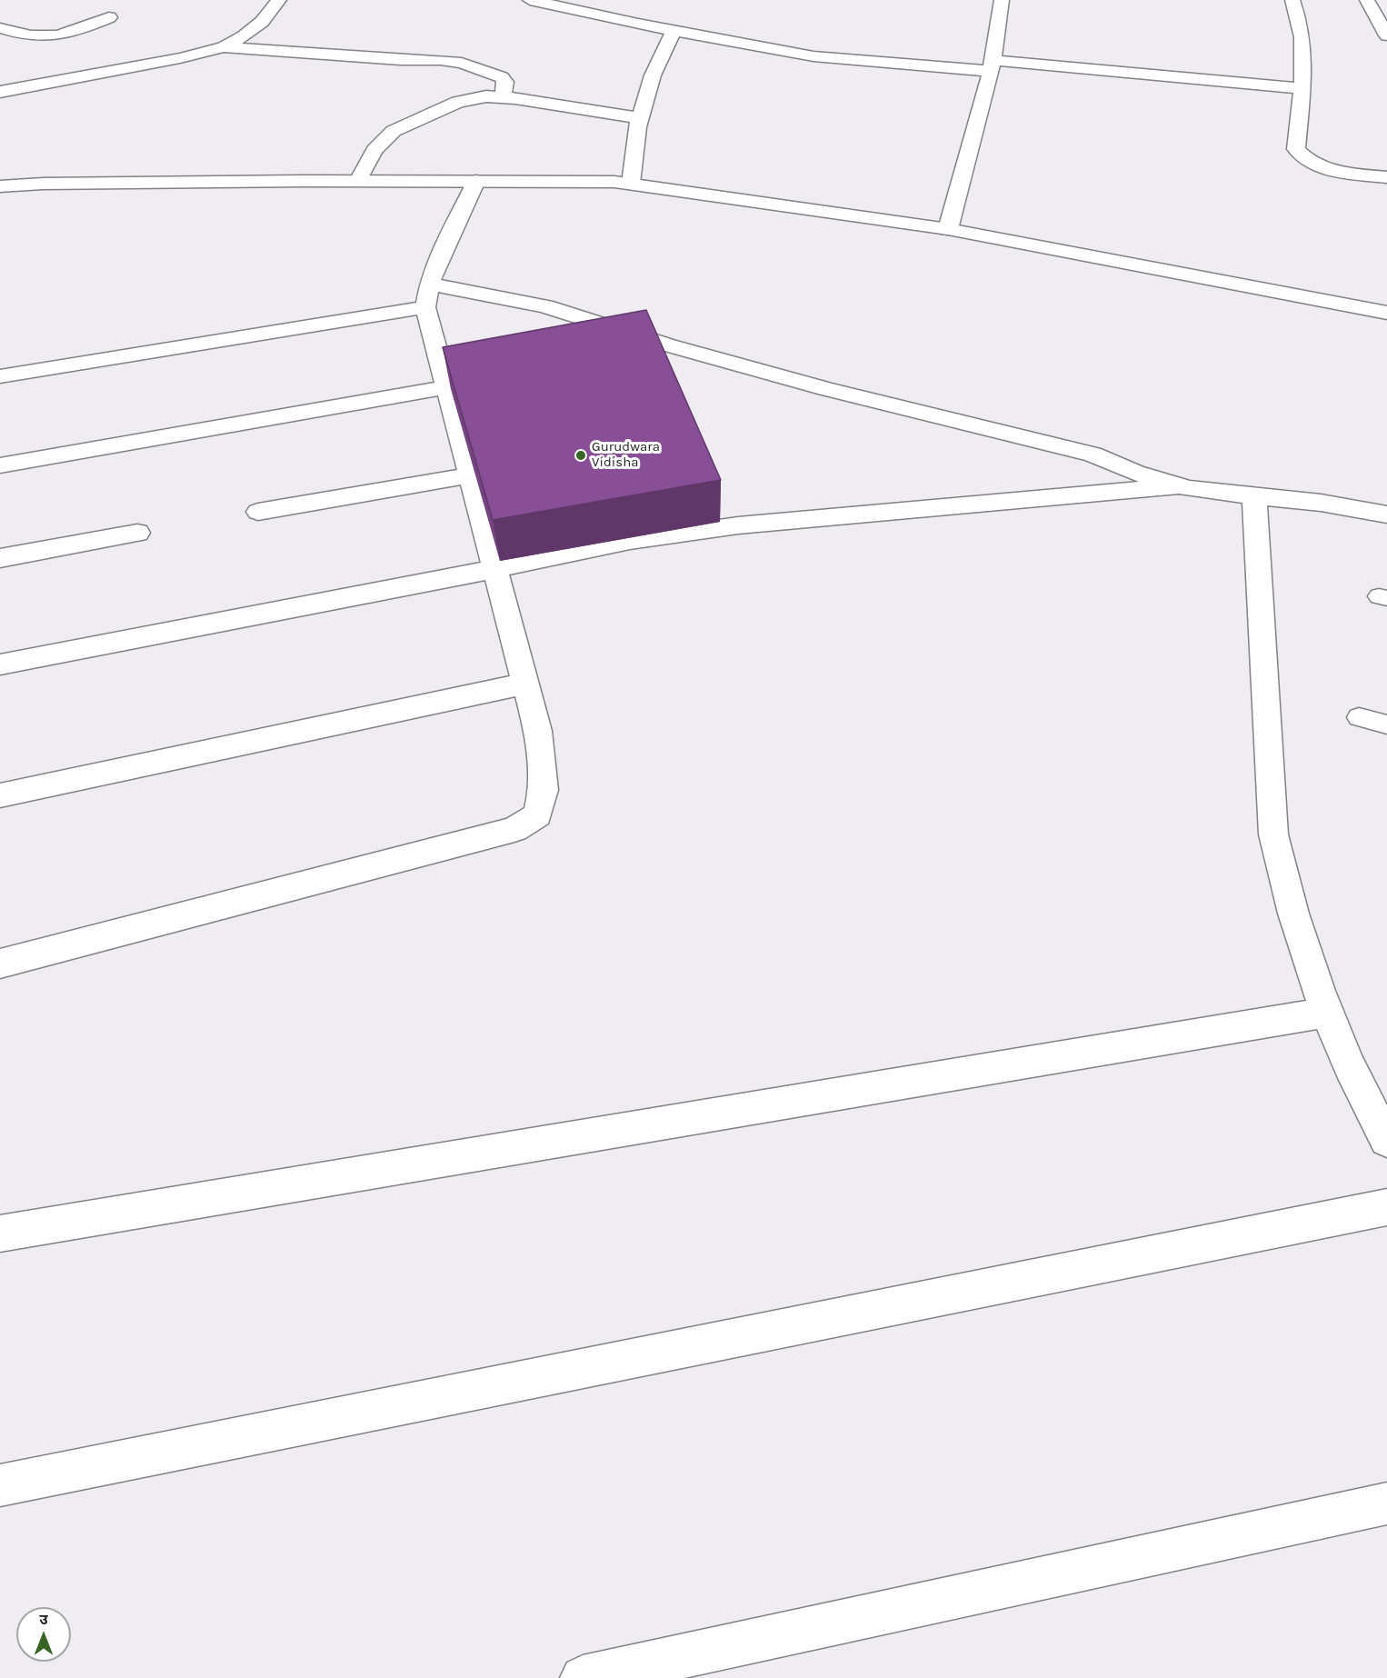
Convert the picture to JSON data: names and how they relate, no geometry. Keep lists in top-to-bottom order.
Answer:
{
  "places": ["Gurudwara Vidisha"],
  "north": "top"
}
